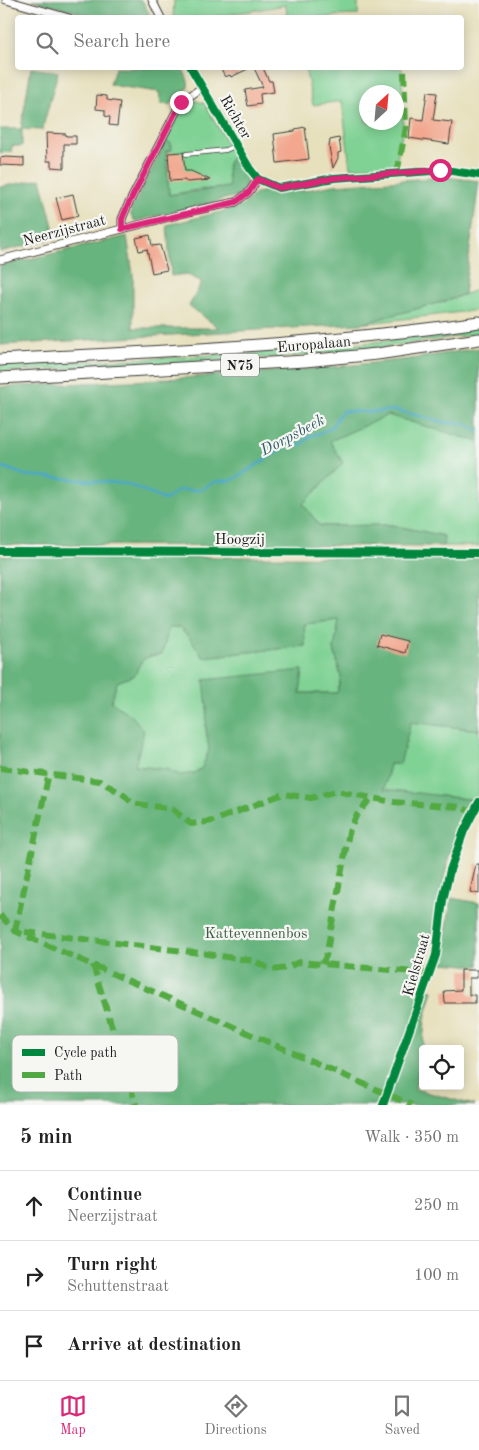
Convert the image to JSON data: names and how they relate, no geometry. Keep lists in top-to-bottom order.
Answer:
{
  "streets": {
    "highway": ["Europalaan", "N75"],
    "street": [
      "Richter",
      "Neerzijstraat",
      "Hoogzij",
      "Kielstraat"
    ]
  },
  "crossings": [
    ["Richter", "Neerzijstraat"]
  ],
  "water": ["Dorpsbeek"],
  "parks": ["Kattevennenbos"],
  "legend": ["Cycle path", "Path"],
  "north": "top right",
  "page": {
    "search": "Search here",
    "heading": ["5 min", "Walk · 350 m"],
    "list": [
      ["Continue", "Neerzijstraat", "250 m"],
      ["Turn right", "Schuttenstraat", "100 m"],
      "Arrive at destination"
    ],
    "nav": ["Map", "Directions", "Saved"]
  }
}
